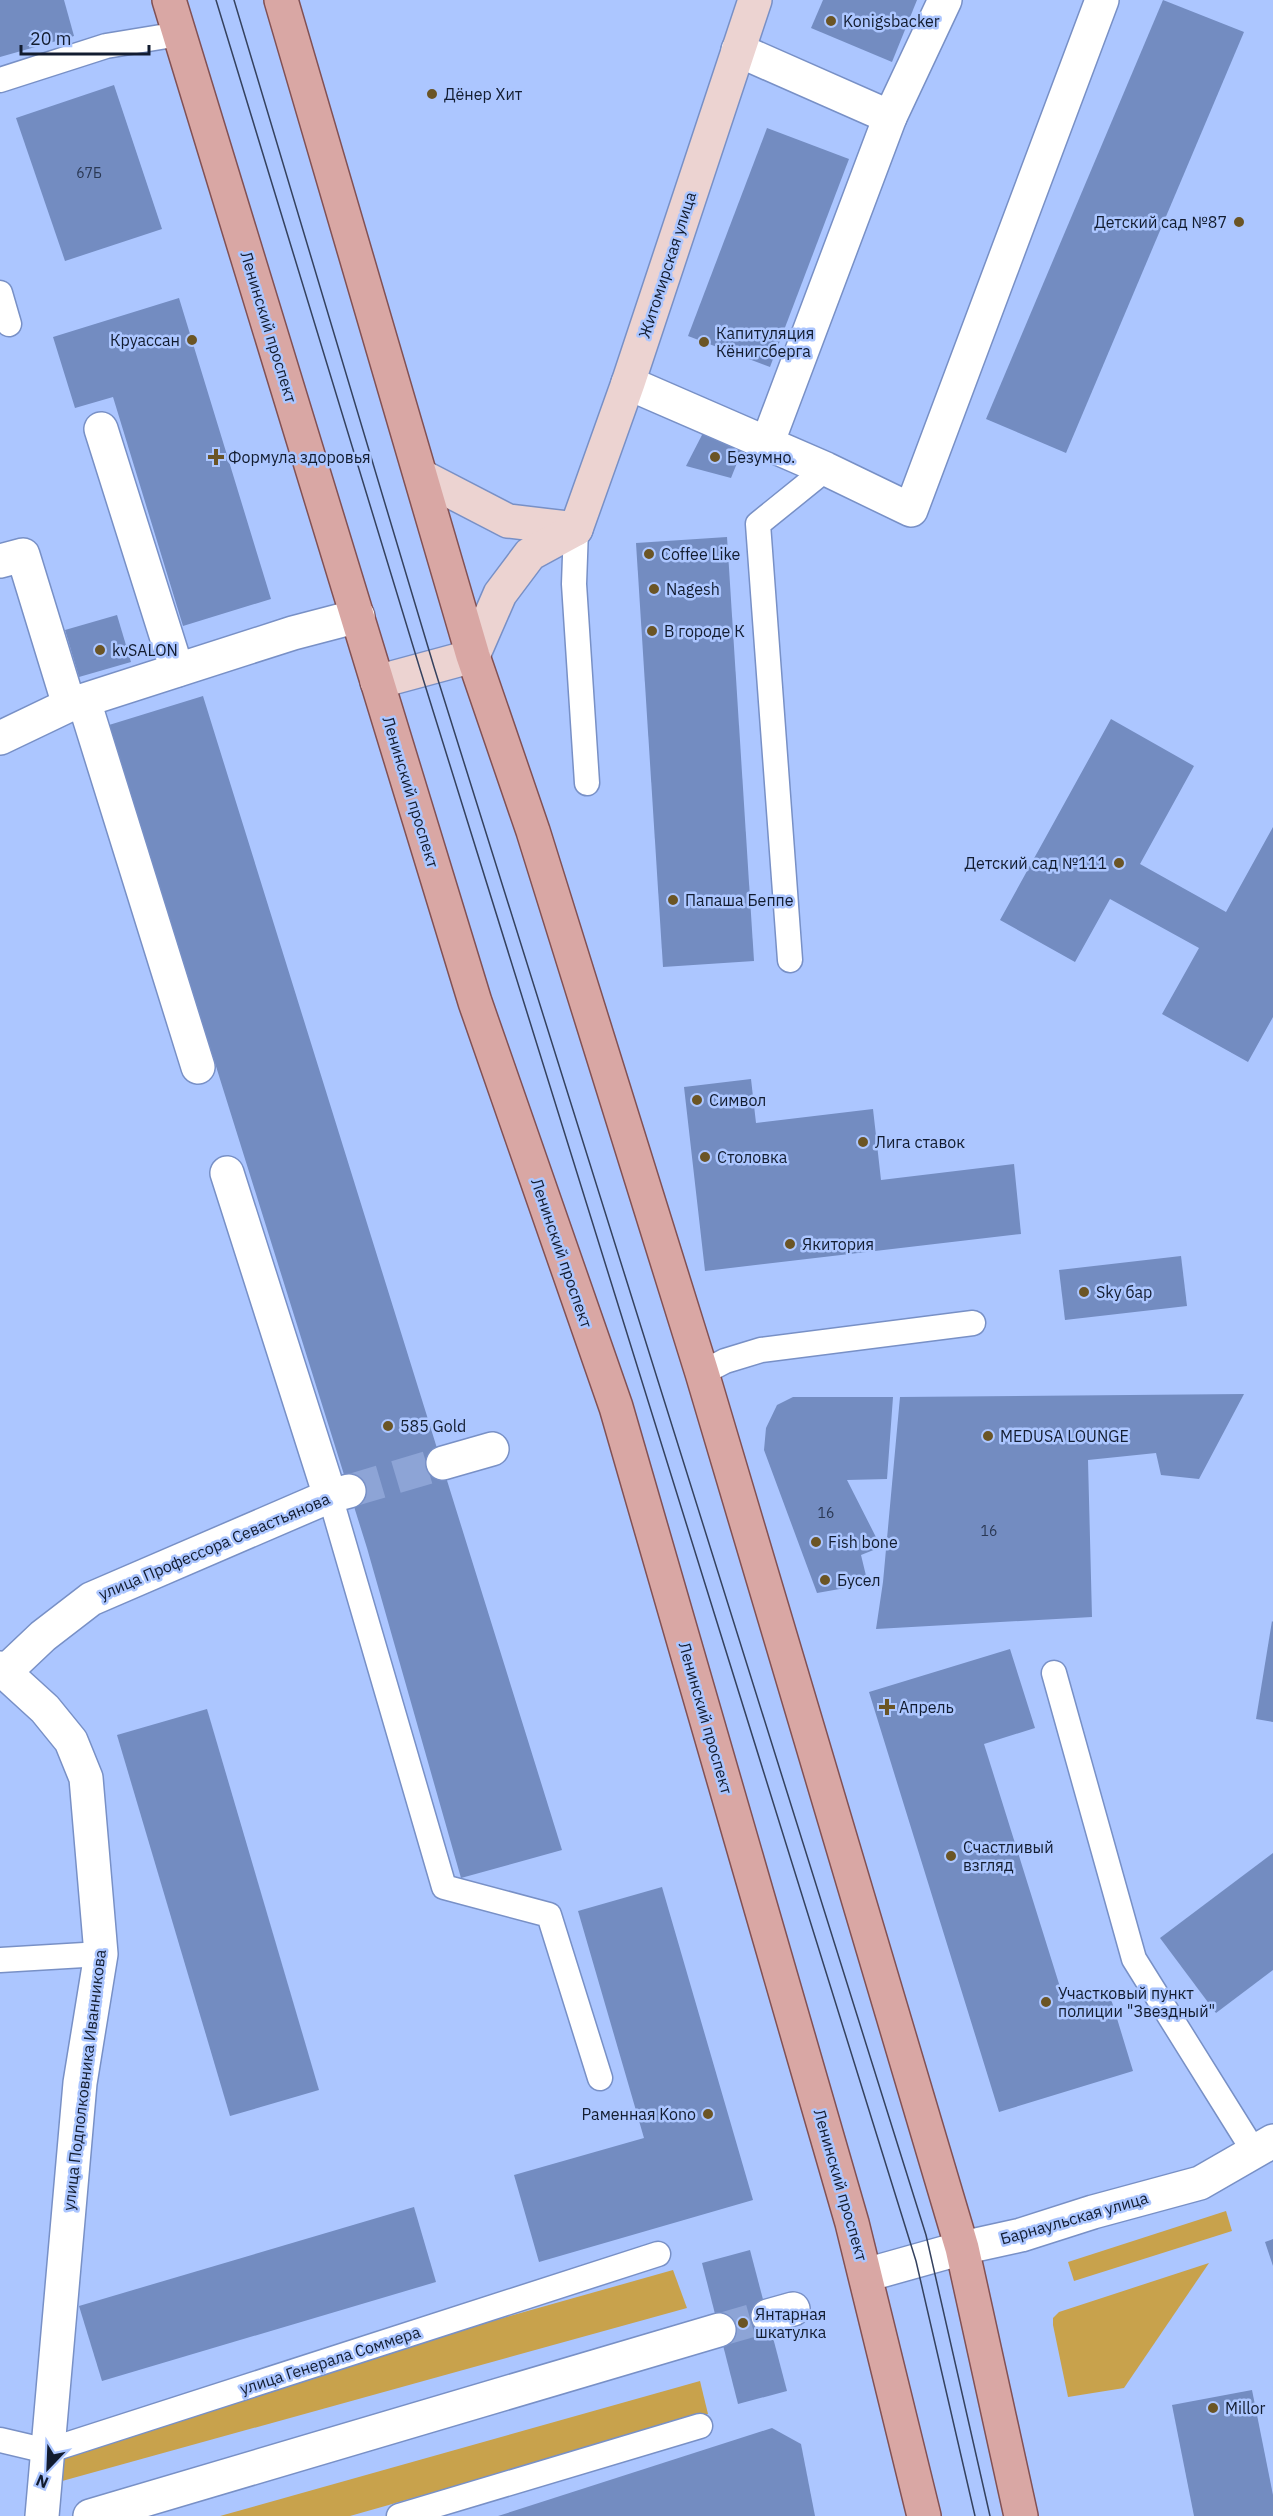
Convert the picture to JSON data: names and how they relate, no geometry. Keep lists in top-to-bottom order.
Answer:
{
  "streets": {
    "main road": ["Ленинский проспект"],
    "street": [
      "Житомирская улица",
      "улица Профессора Севастьянова",
      "улица Подполковника Иванникова",
      "Барнаульская улица"
    ],
    "lane": ["улица Генерала Соммера"]
  },
  "crossings": [
    ["Ленинский проспект", "Барнаульская улица"],
    ["улица Профессора Севастьянова", "улица Подполковника Иванникова"],
    ["улица Подполковника Иванникова", "улица Генерала Соммера"]
  ],
  "places": {
    "other": [
      "Konigsbacker",
      "Дёнер Хит",
      "Детский сад №87",
      "Круассан",
      "Капитуляция Кёнигсберга",
      "Безумно.",
      "Coffee Like",
      "Nagesh",
      "В городе К",
      "kvSALON",
      "Детский сад №111",
      "Папаша Беппе",
      "Символ",
      "Лига ставок",
      "Столовка",
      "Якитория",
      "Sky бар",
      "585 Gold",
      "MEDUSA LOUNGE",
      "Fish bone",
      "Бусел",
      "Счастливый взгляд",
      "Участковый пункт полиции \"Звездный\"",
      "Раменная Kono",
      "Янтарная шкатулка",
      "Millor"
    ],
    "health": ["Формула здоровья", "Апрель"]
  },
  "house_numbers": ["67Б", "16", "16"],
  "scale_bar": "20 m",
  "north": "bottom left"
}
